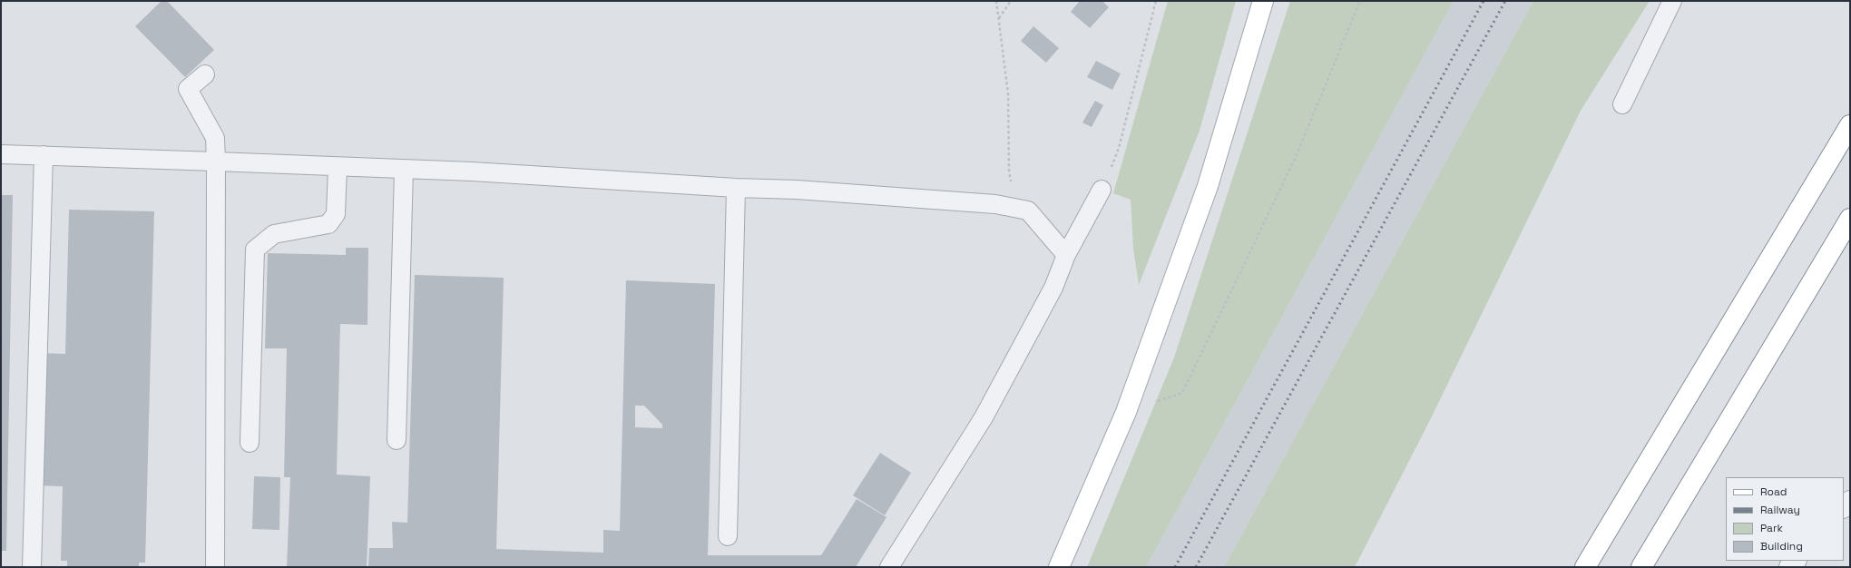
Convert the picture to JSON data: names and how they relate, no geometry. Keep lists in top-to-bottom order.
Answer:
{
  "legend": [
    "Road",
    "Railway",
    "Park",
    "Building"
  ]
}
